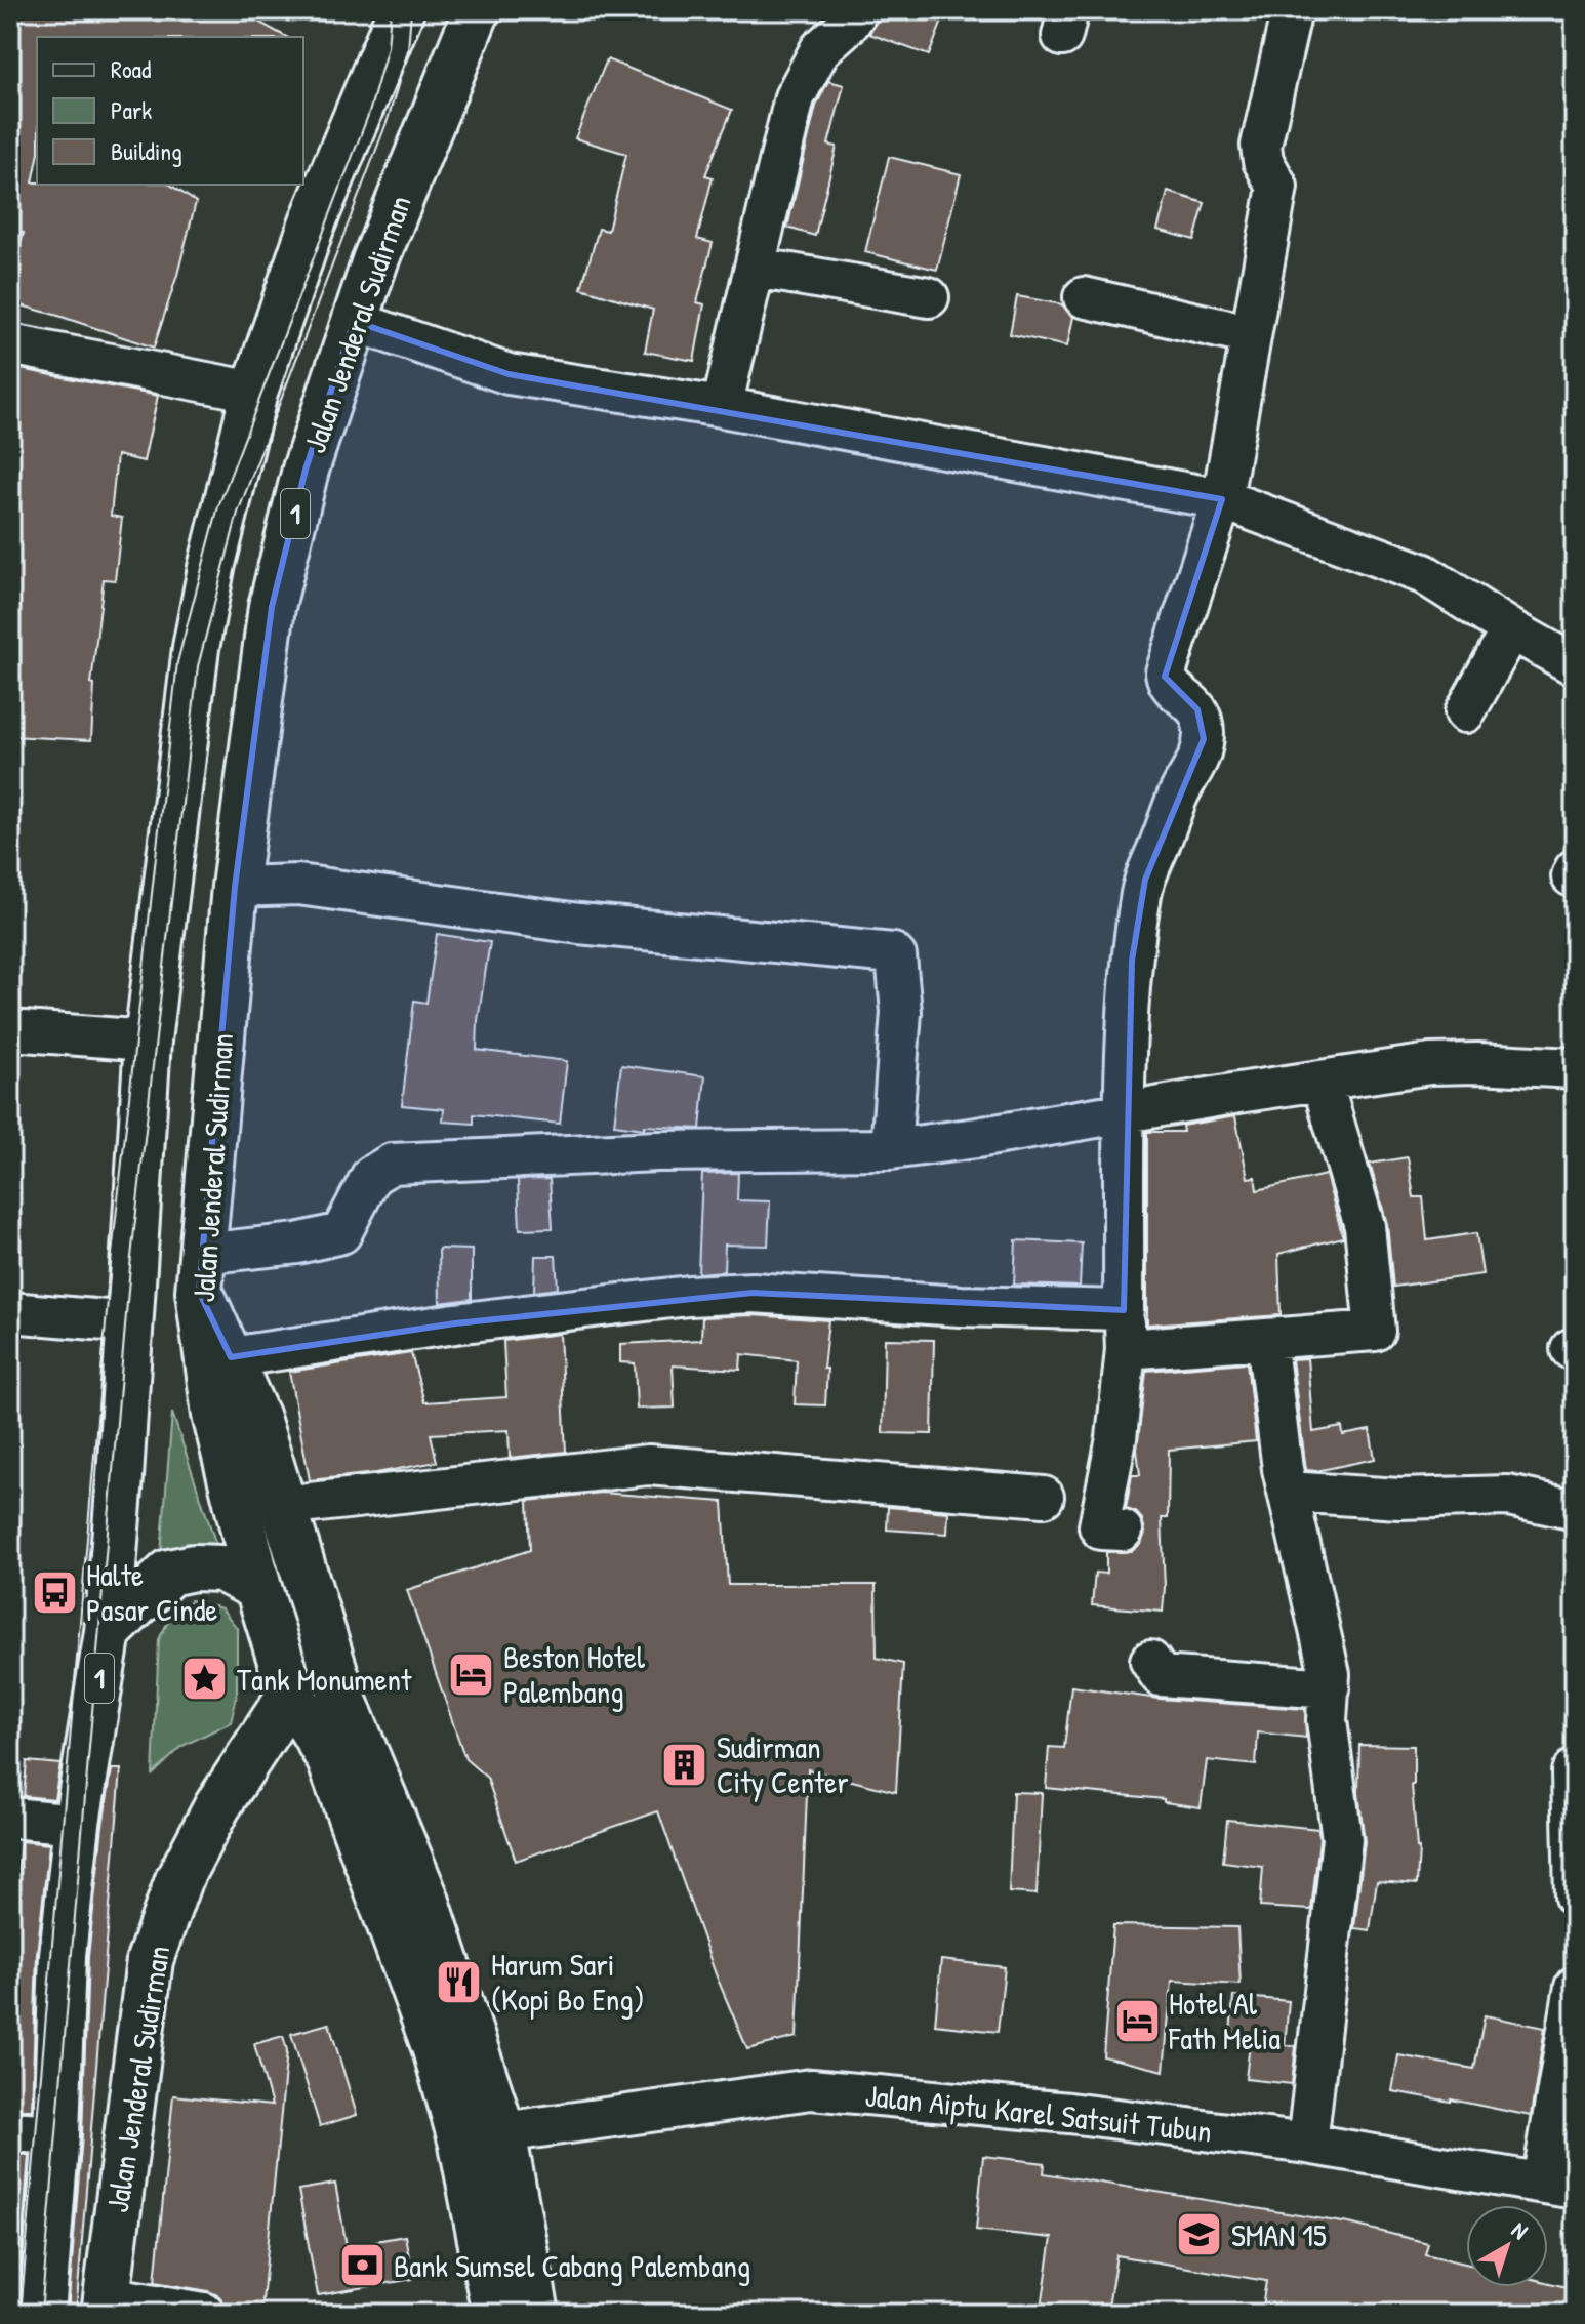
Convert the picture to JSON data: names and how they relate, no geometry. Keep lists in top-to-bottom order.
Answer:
{
  "streets": {
    "main road": ["Jalan Jenderal Sudirman", "1"],
    "street": ["Jalan Aiptu Karel Satsuit Tubun"]
  },
  "places": {
    "bus stop": ["Halte Pasar Cinde"],
    "hotel": ["Beston Hotel Palembang", "Hotel Al Fath Melia"],
    "place": ["Tank Monument"],
    "building": ["Sudirman City Center"],
    "restaurant": ["Harum Sari (Kopi Bo Eng)"],
    "school or university": ["SMAN 15"],
    "bank": ["Bank Sumsel Cabang Palembang"]
  },
  "legend": ["Road", "Park", "Building"],
  "north": "top right"
}
